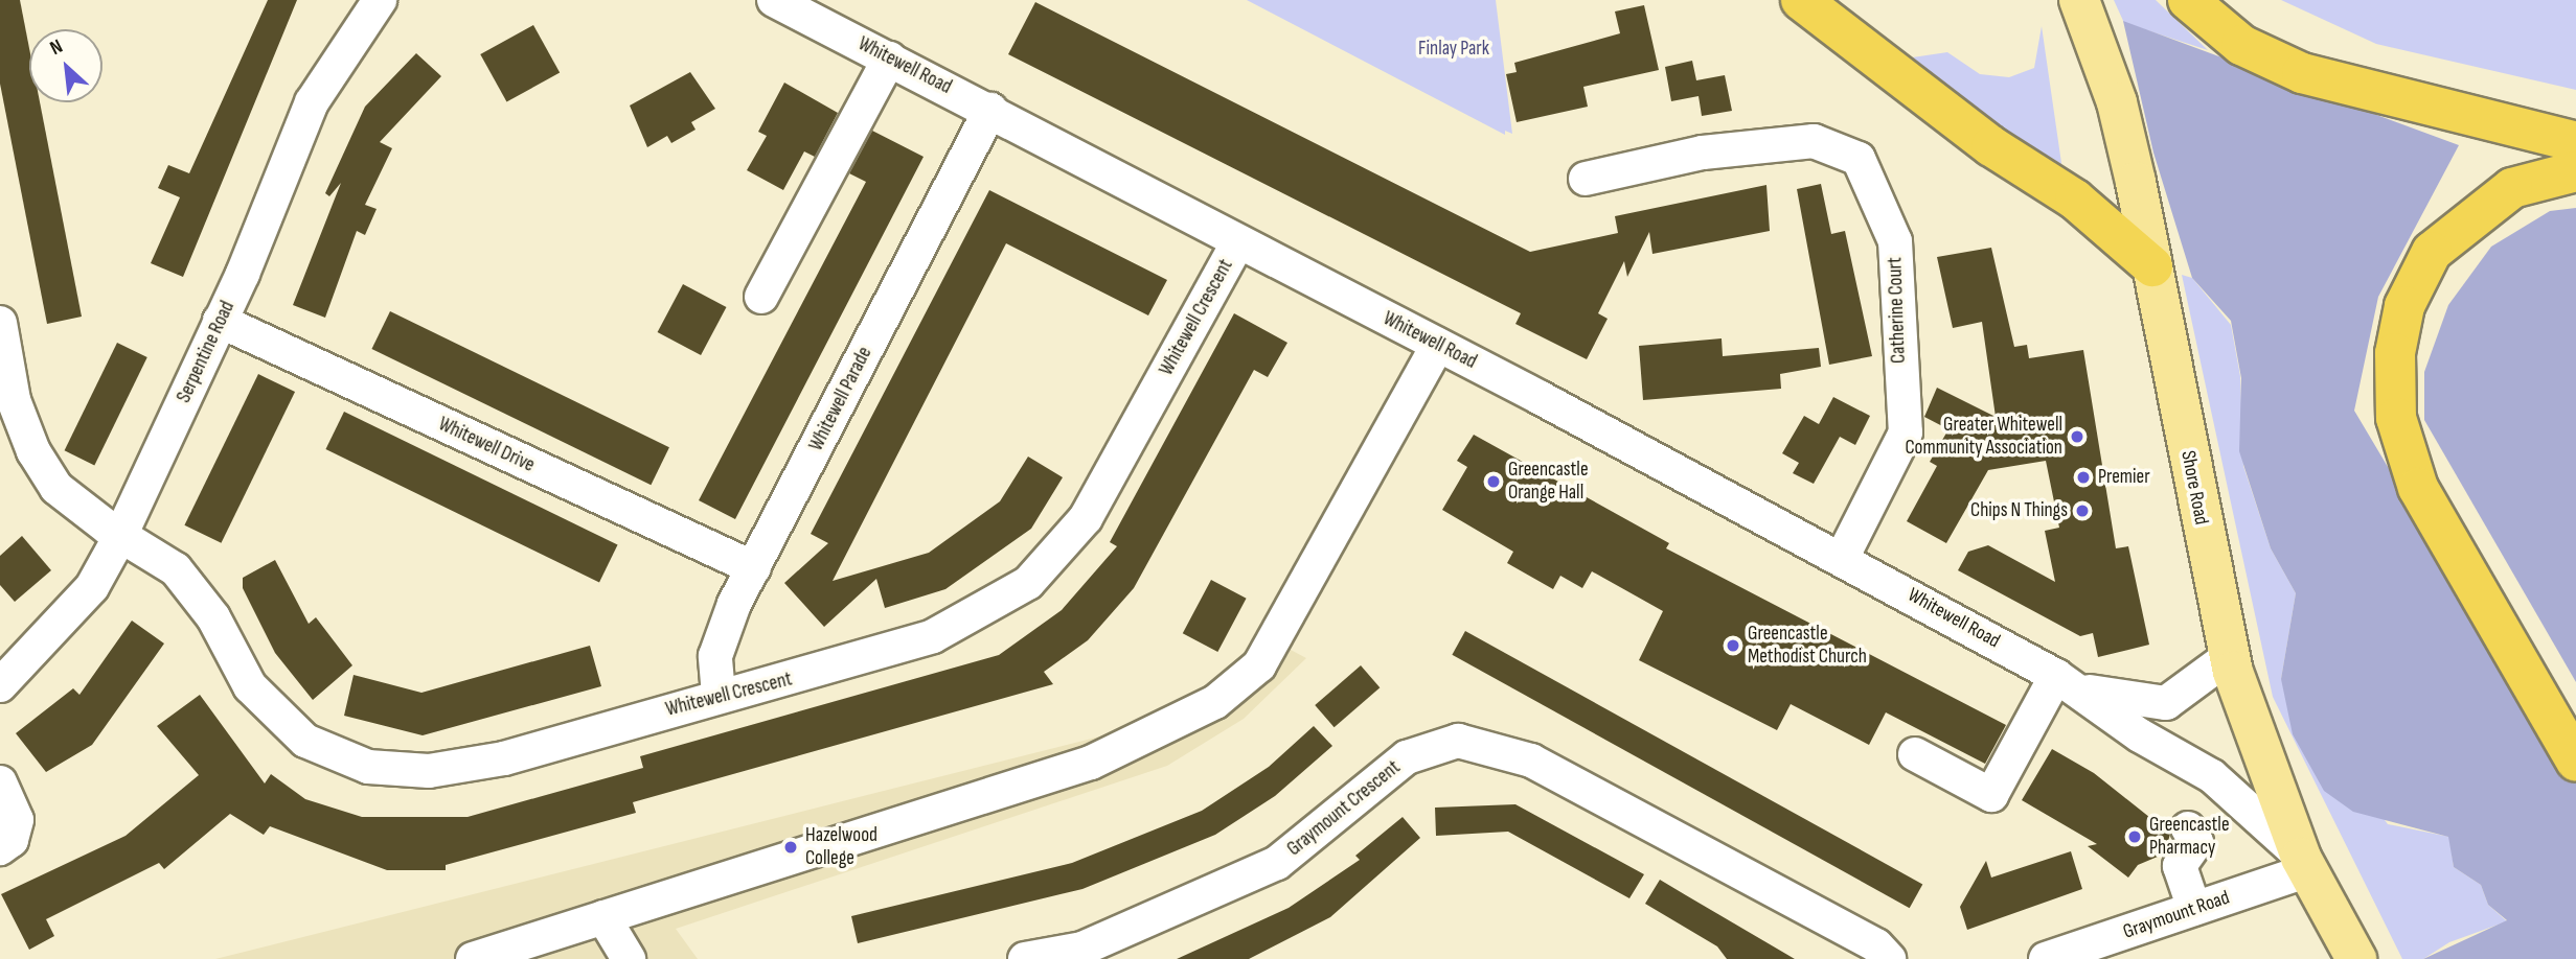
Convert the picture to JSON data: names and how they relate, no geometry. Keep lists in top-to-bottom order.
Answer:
{
  "streets": {
    "main road": ["Shore Road"],
    "street": [
      "Whitewell Road",
      "Catherine Court",
      "Whitewell Crescent",
      "Serpentine Road",
      "Whitewell Parade",
      "Whitewell Drive",
      "Graymount Crescent",
      "Graymount Road"
    ]
  },
  "crossings": [
    ["Whitewell Road", "Catherine Court"],
    ["Whitewell Road", "Whitewell Crescent"],
    ["Whitewell Road", "Whitewell Parade"],
    ["Whitewell Road", "Shore Road"],
    ["Whitewell Road", "Graymount Road"],
    ["Whitewell Crescent", "Serpentine Road"],
    ["Whitewell Crescent", "Whitewell Parade"],
    ["Serpentine Road", "Whitewell Drive"],
    ["Whitewell Parade", "Whitewell Drive"],
    ["Shore Road", "Graymount Road"]
  ],
  "parks": ["Finlay Park"],
  "places": [
    "Greater Whitewell Community Association",
    "Premier",
    "Greencastle Orange Hall",
    "Chips N Things",
    "Greencastle Methodist Church",
    "Greencastle Pharmacy",
    "Hazelwood College"
  ],
  "north": "top left"
}
